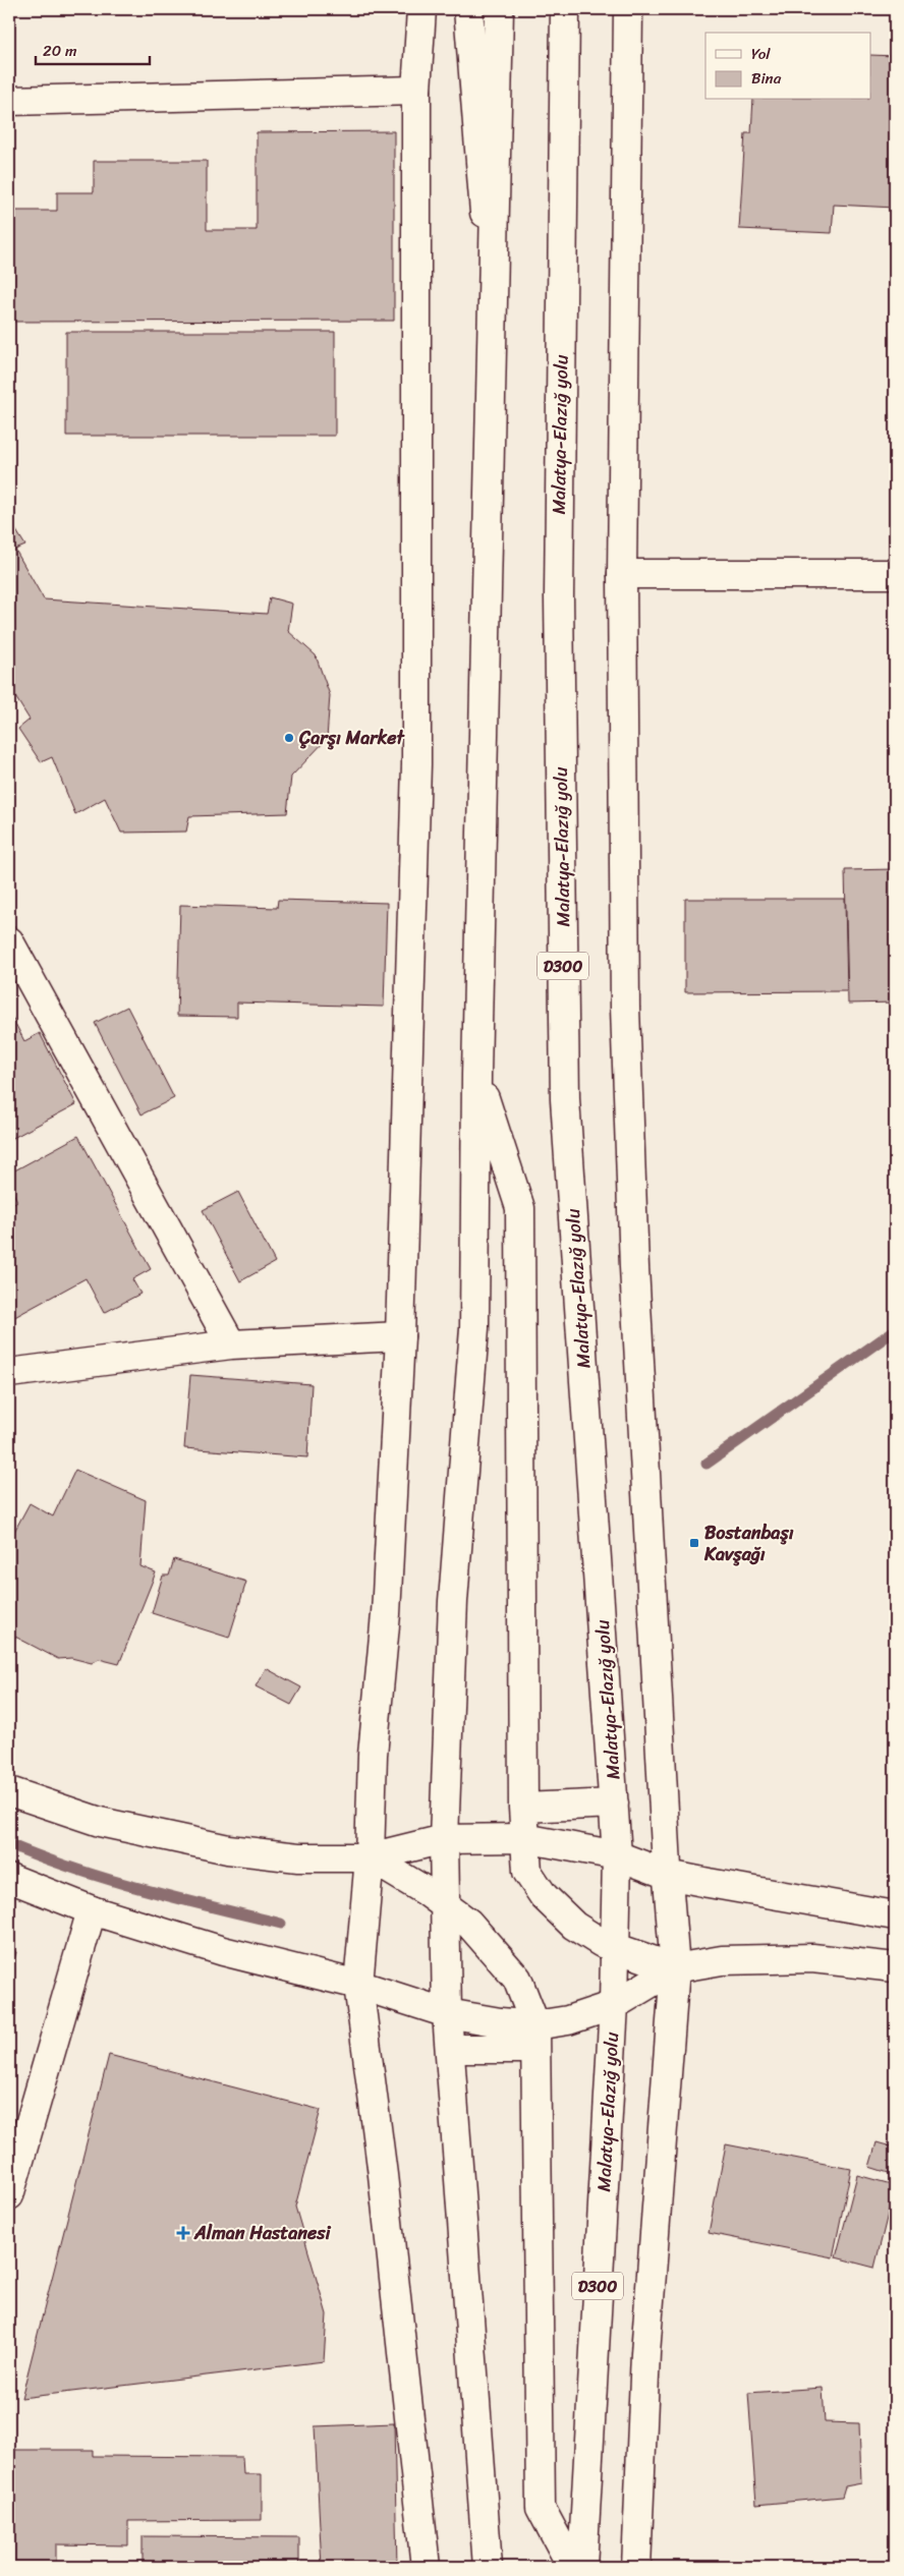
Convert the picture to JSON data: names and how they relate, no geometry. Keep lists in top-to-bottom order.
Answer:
{
  "streets": {
    "main road": ["Malatya-Elazığ yolu", "D300"]
  },
  "places": {
    "other": ["Çarşı Market"],
    "transit": ["Bostanbaşı Kavşağı"],
    "health": ["Alman Hastanesi"]
  },
  "legend": ["Yol", "Bina"],
  "scale_bar": "20 m"
}
